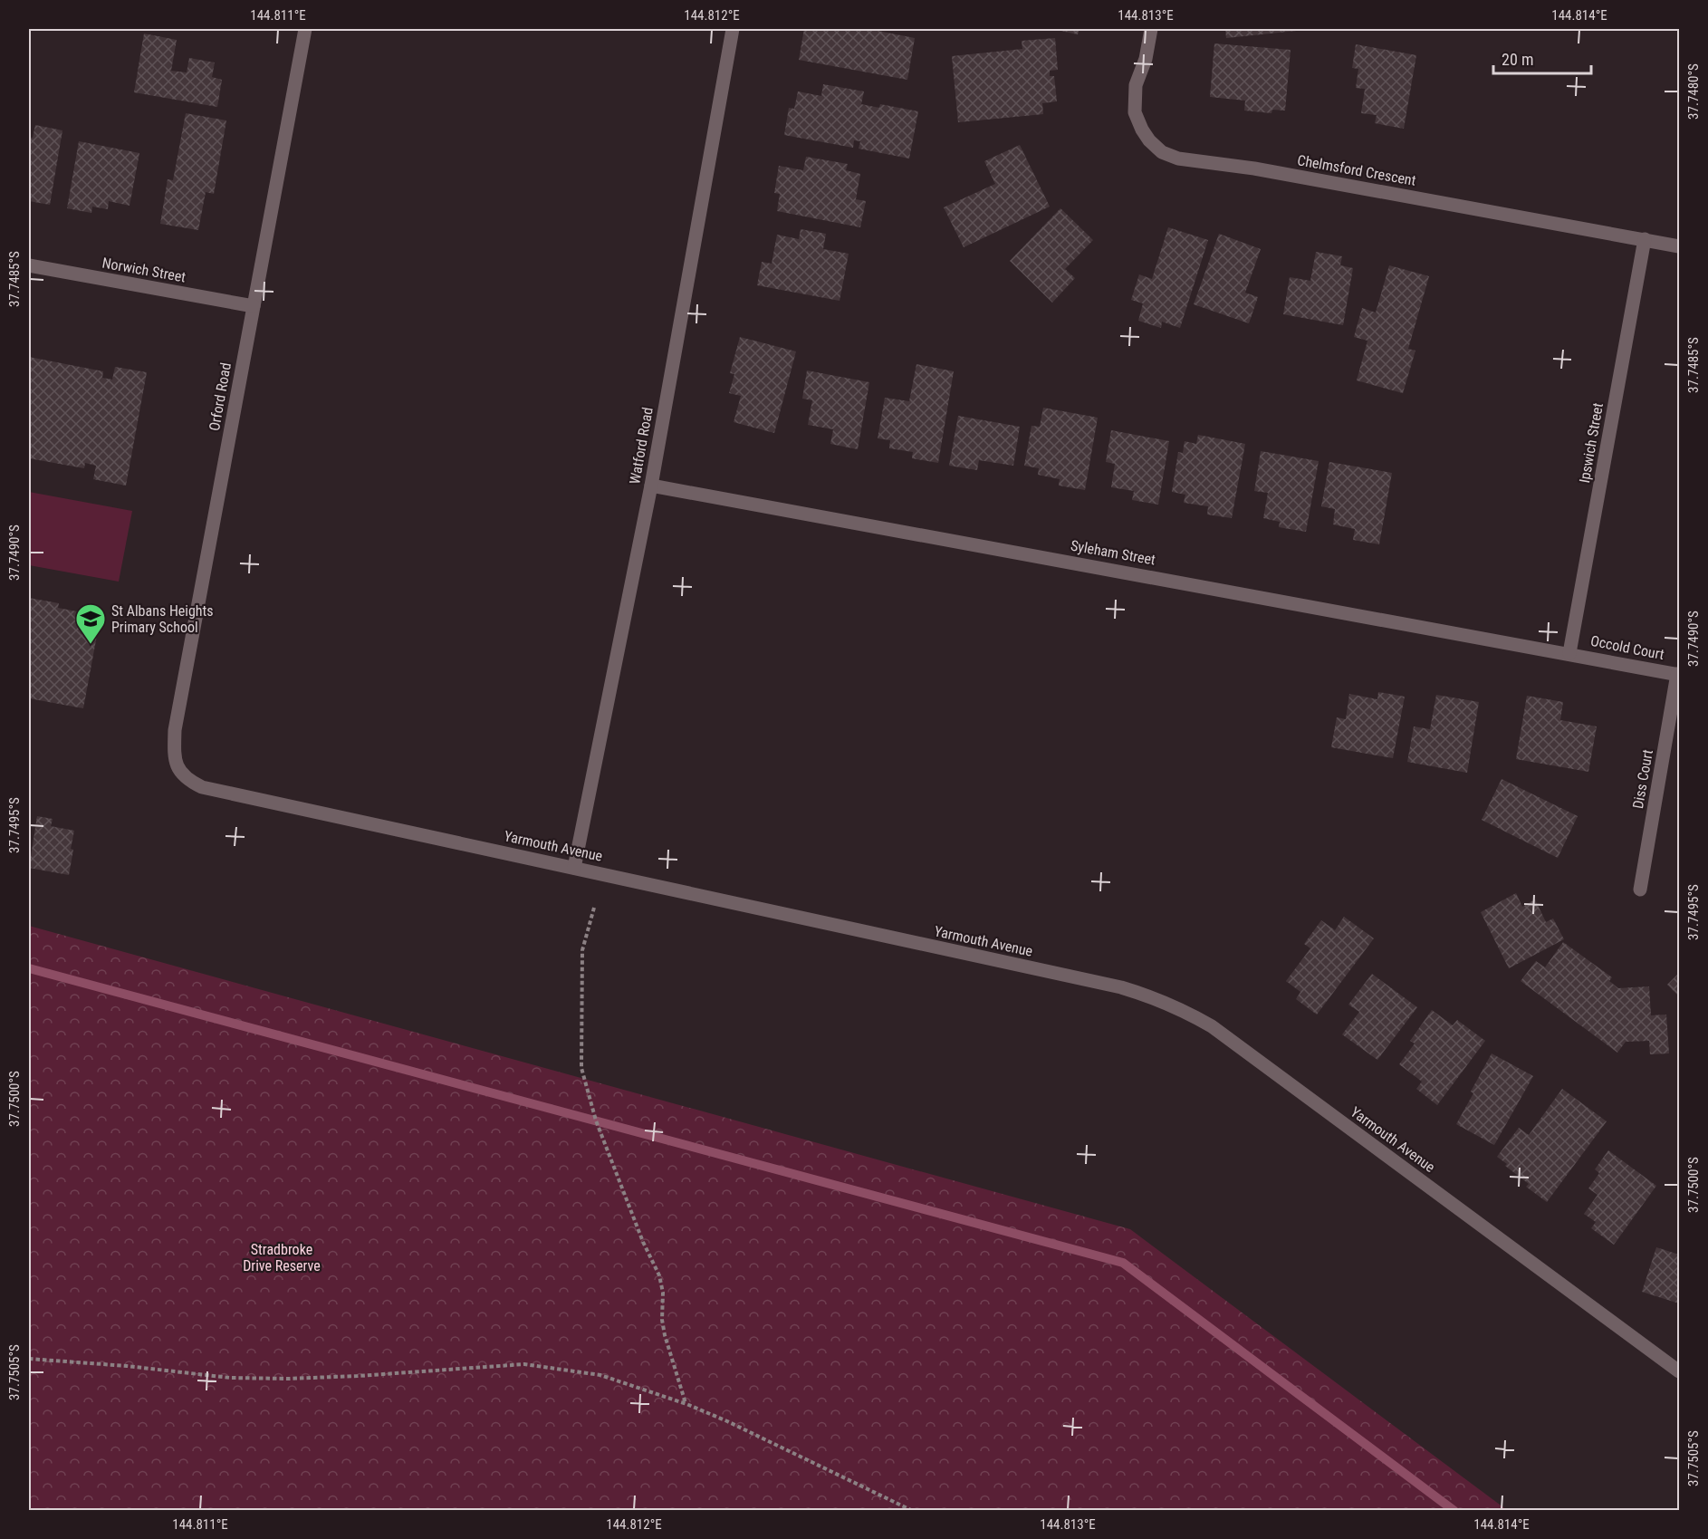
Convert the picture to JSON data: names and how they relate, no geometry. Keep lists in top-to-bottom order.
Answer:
{
  "streets": {
    "street": [
      "Chelmsford Crescent",
      "Norwich Street",
      "Orford Road",
      "Ipswich Street",
      "Watford Road",
      "Syleham Street",
      "Occold Court",
      "Diss Court",
      "Yarmouth Avenue"
    ]
  },
  "crossings": [
    ["Chelmsford Crescent", "Ipswich Street"],
    ["Norwich Street", "Orford Road"],
    ["Orford Road", "Yarmouth Avenue"],
    ["Ipswich Street", "Syleham Street"],
    ["Ipswich Street", "Occold Court"],
    ["Watford Road", "Syleham Street"],
    ["Watford Road", "Yarmouth Avenue"],
    ["Syleham Street", "Occold Court"],
    ["Occold Court", "Diss Court"]
  ],
  "parks": ["Stradbroke Drive Reserve"],
  "places": {
    "school or university": ["St Albans Heights Primary School"]
  },
  "scale_bar": "20 m",
  "coordinates": [
    "144.811°E",
    "144.812°E",
    "144.813°E",
    "144.814°E",
    "37.7480°S",
    "37.7485°S",
    "37.7490°S",
    "37.7495°S",
    "37.7500°S",
    "37.7505°S"
  ]
}
